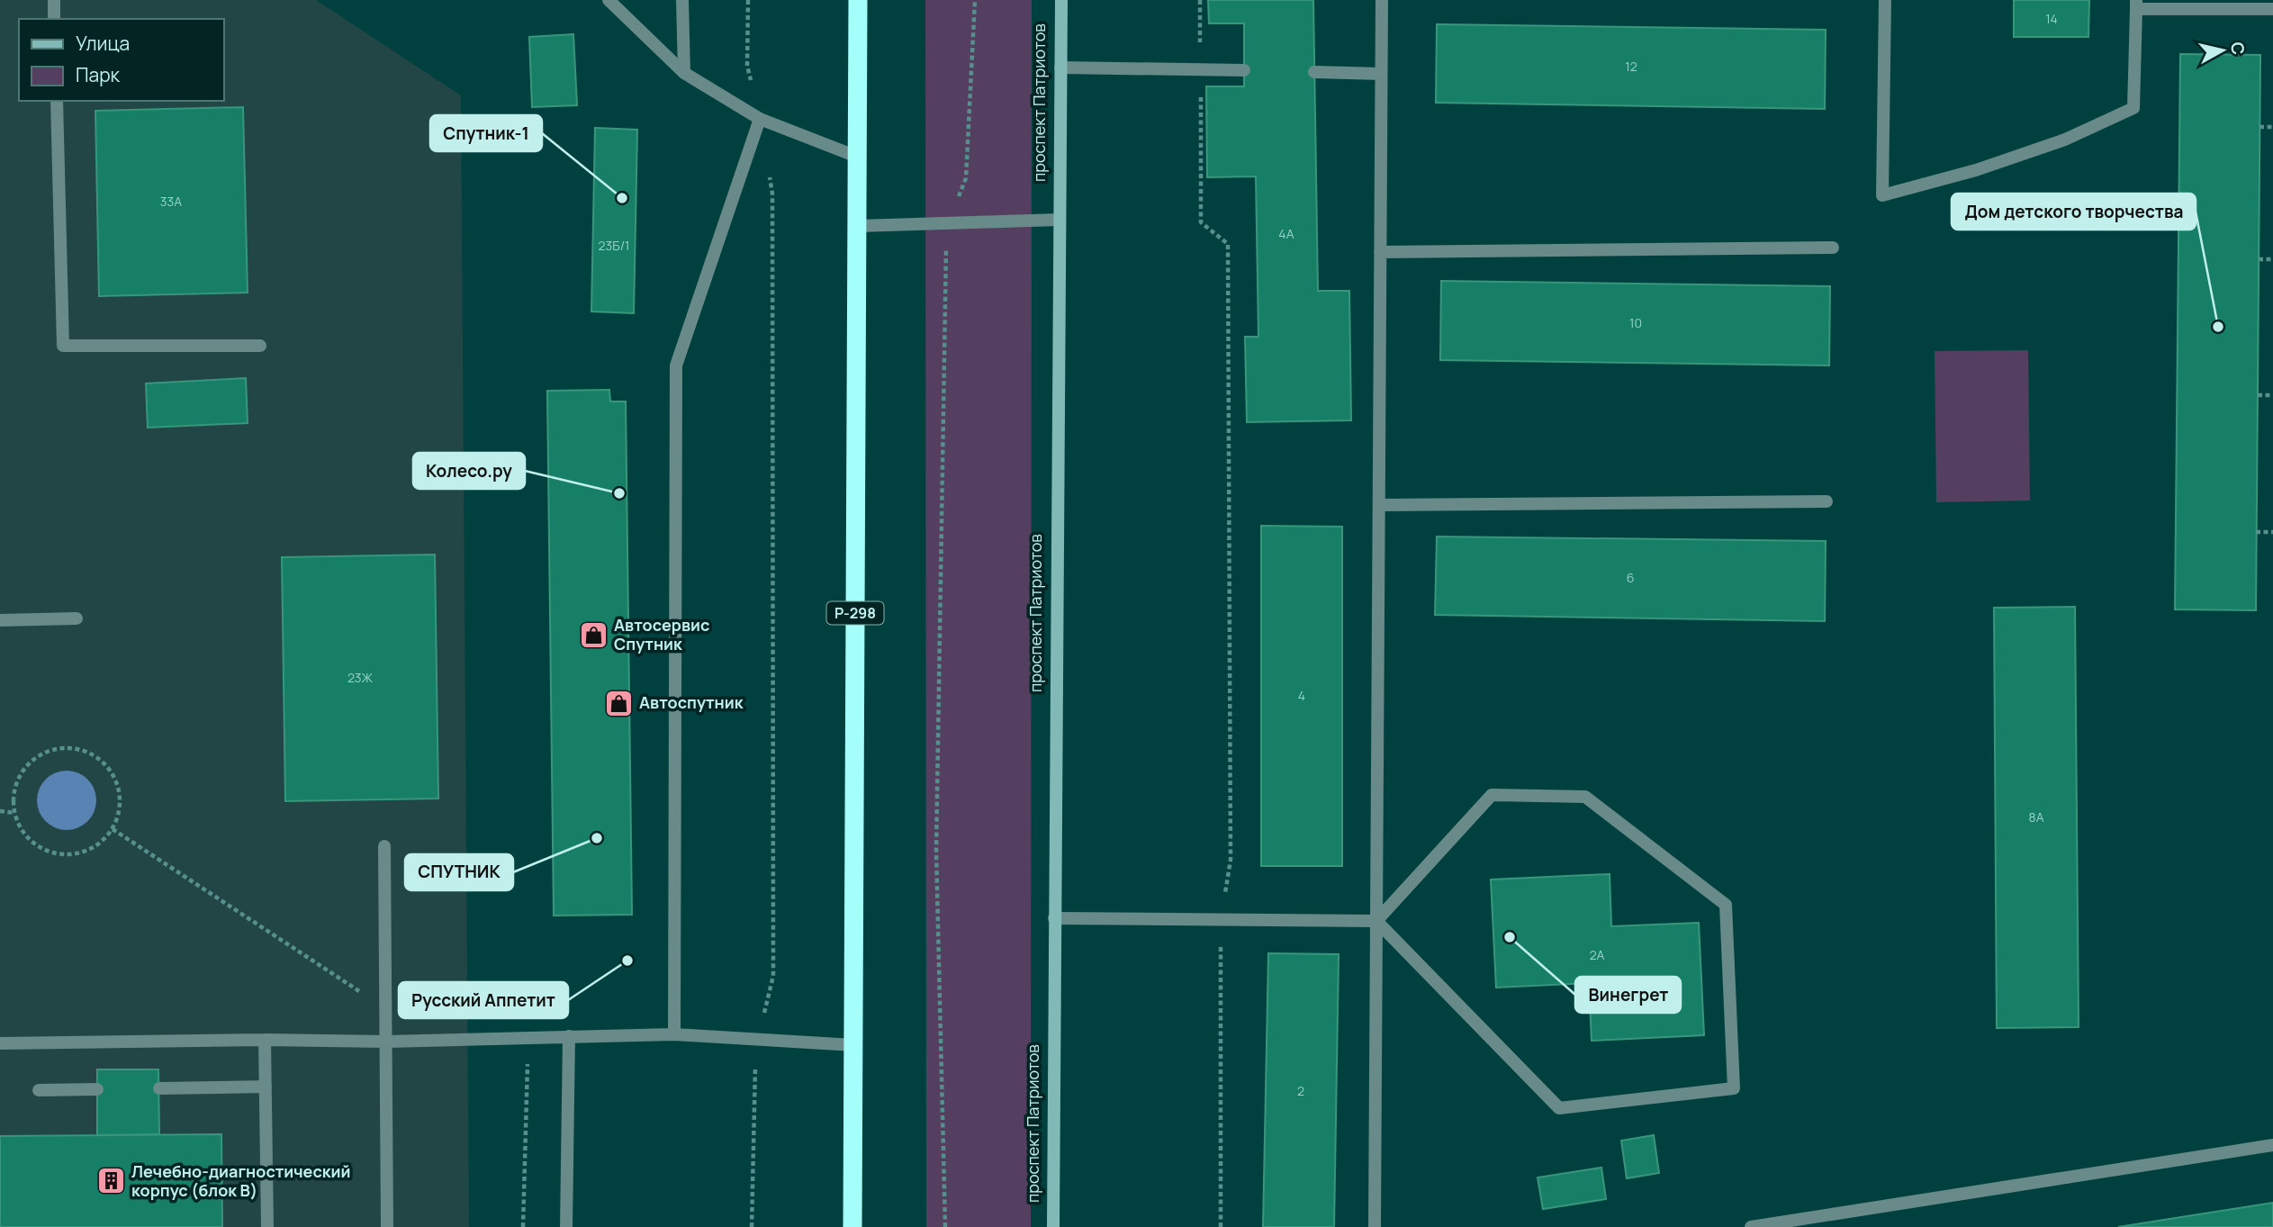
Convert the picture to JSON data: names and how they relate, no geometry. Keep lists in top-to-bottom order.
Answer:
{
  "streets": {
    "highway": ["Р-298"],
    "street": ["проспект Патриотов"]
  },
  "places": {
    "other": [
      "Спутник-1",
      "Дом детского творчества",
      "Колесо.ру",
      "СПУТНИК",
      "Винегрет",
      "Русский Аппетит"
    ],
    "shop": ["Автосервис Спутник", "Автоспутник"],
    "building": ["Лечебно-диагностический корпус (блок В)"]
  },
  "house_numbers": [
    "14",
    "12",
    "33А",
    "4А",
    "23Б/1",
    "10",
    "6",
    "23Ж",
    "4",
    "8А",
    "2А",
    "2"
  ],
  "legend": ["Улица", "Парк"],
  "north": "right"
}
